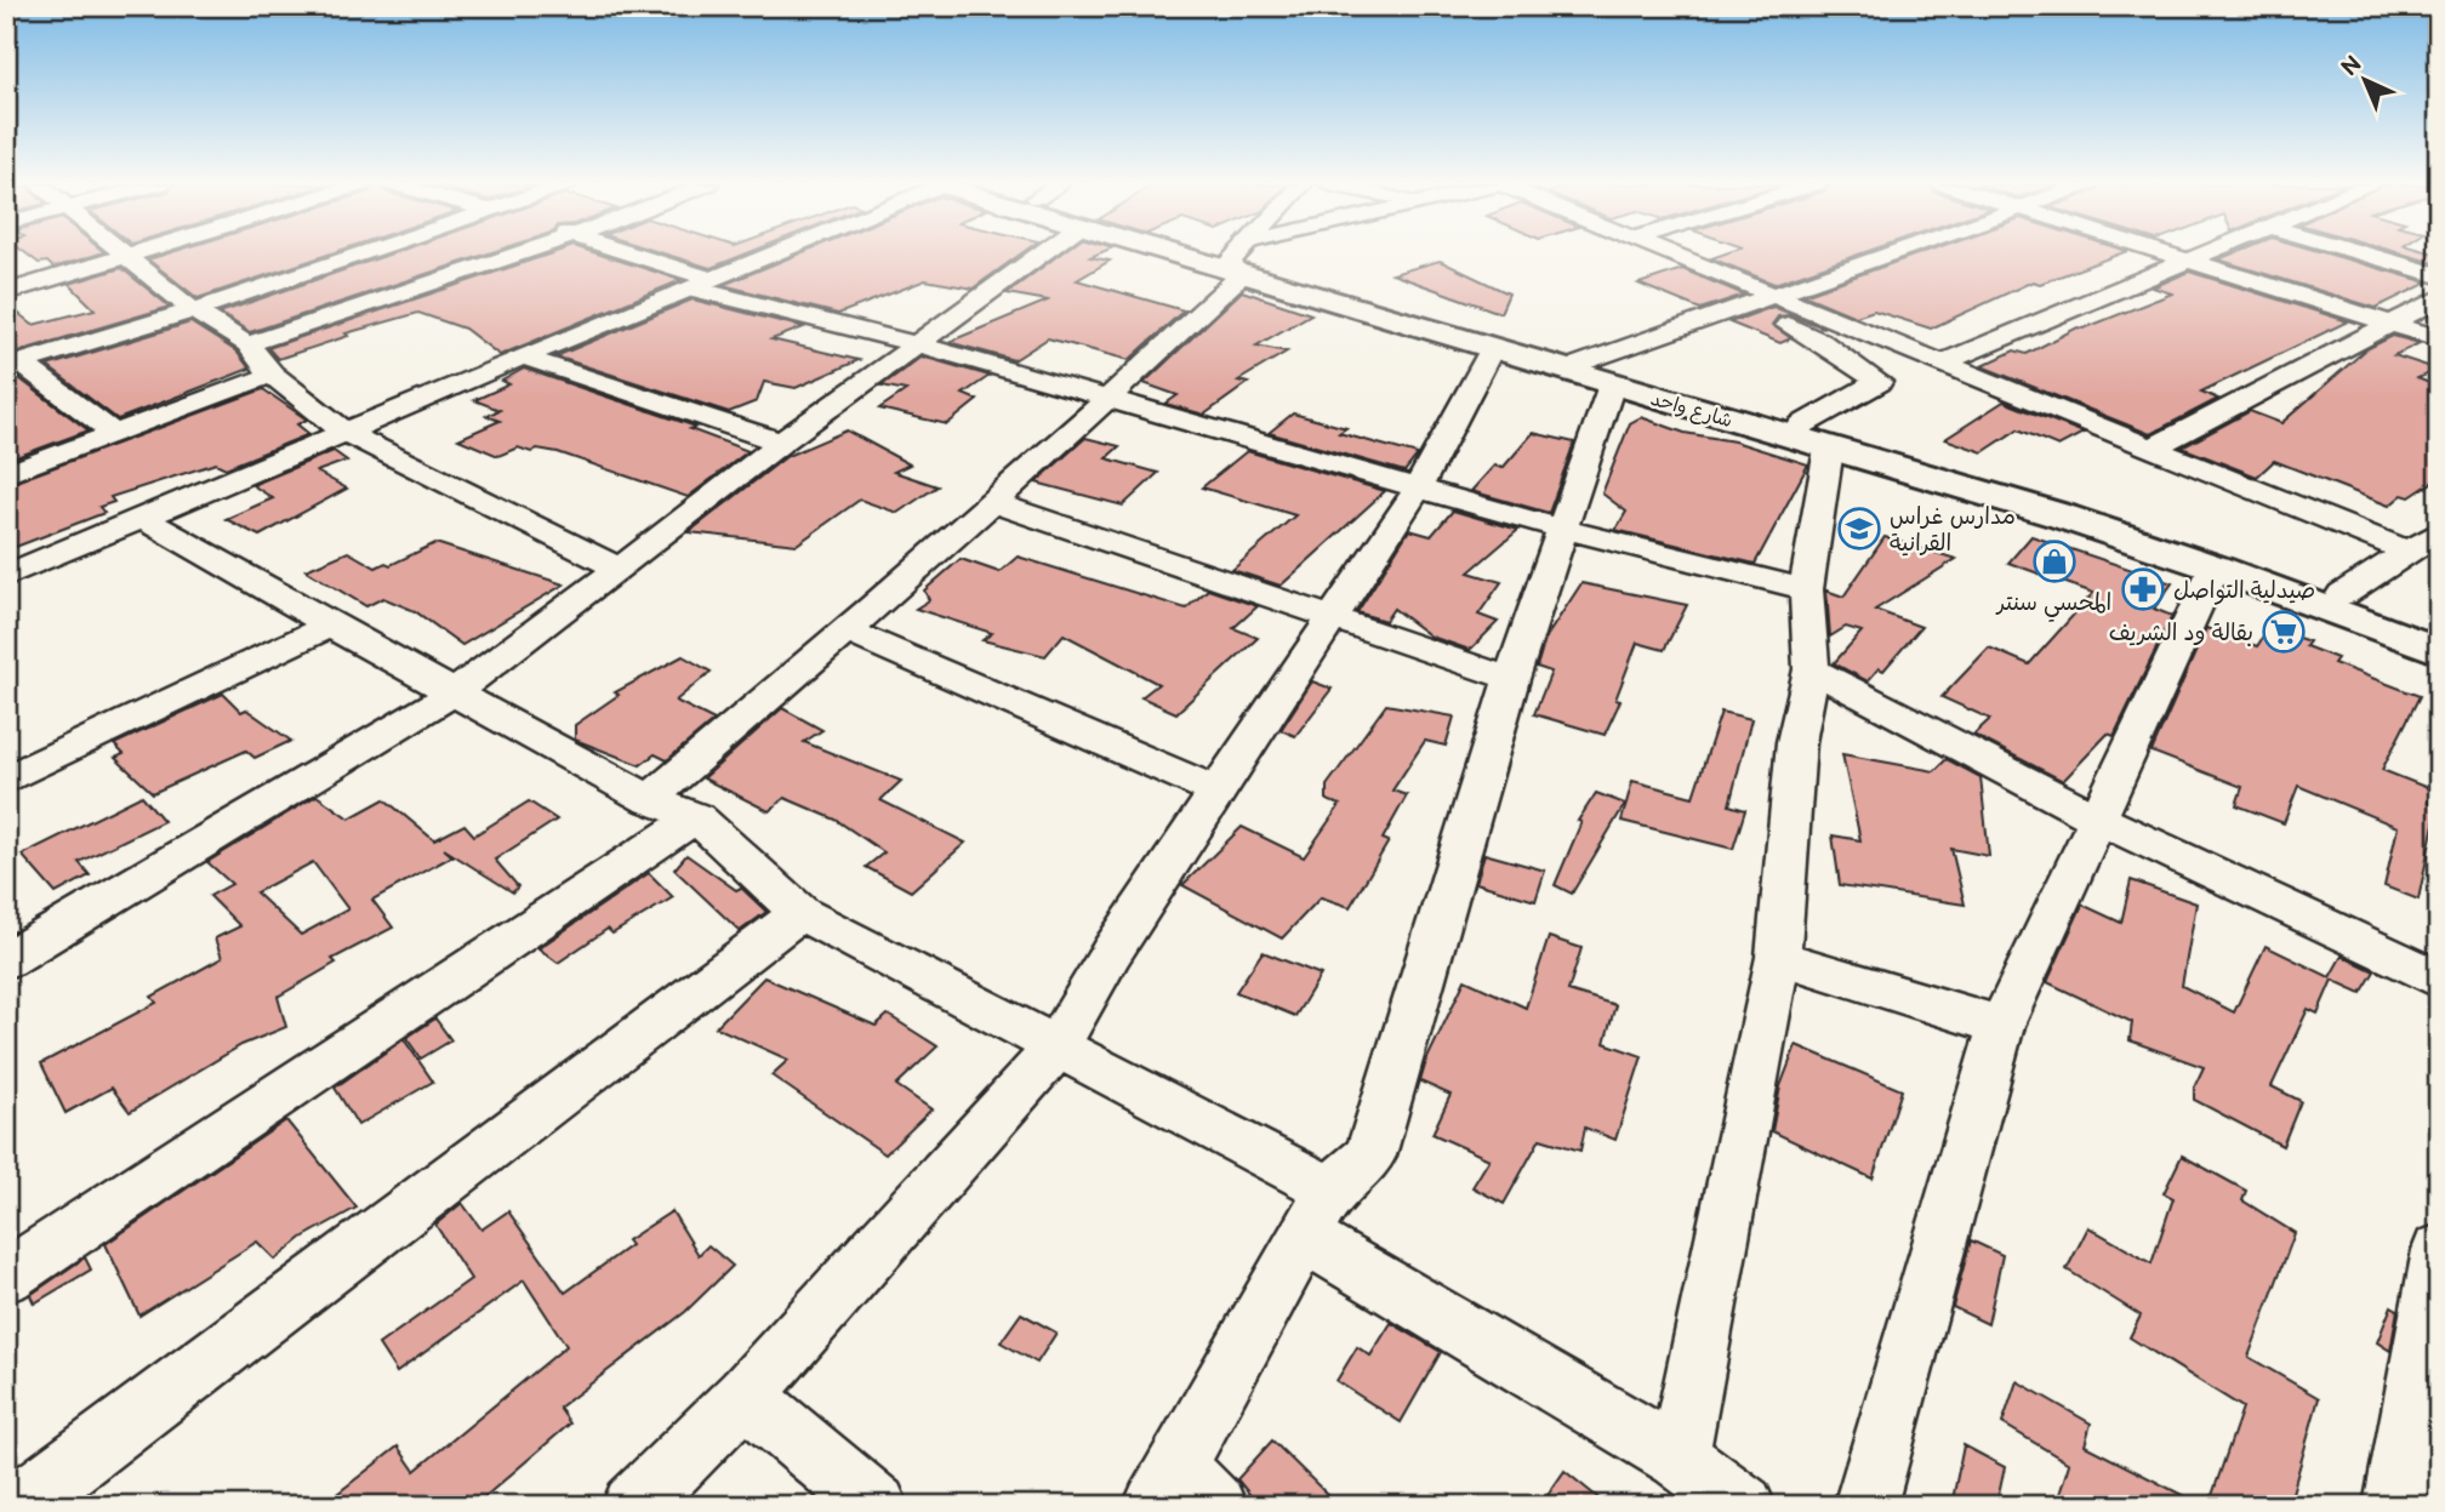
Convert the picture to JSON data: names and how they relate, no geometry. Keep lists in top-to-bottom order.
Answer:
{
  "streets": {
    "street": ["شارع واحد"]
  },
  "places": {
    "school or university": ["مدارس غراس القرانية"],
    "shop": ["المحسي سنتر"],
    "pharmacy": ["صيدلية التواصل"],
    "supermarket": ["بقالة ود الشريف"]
  },
  "north": "top left"
}
